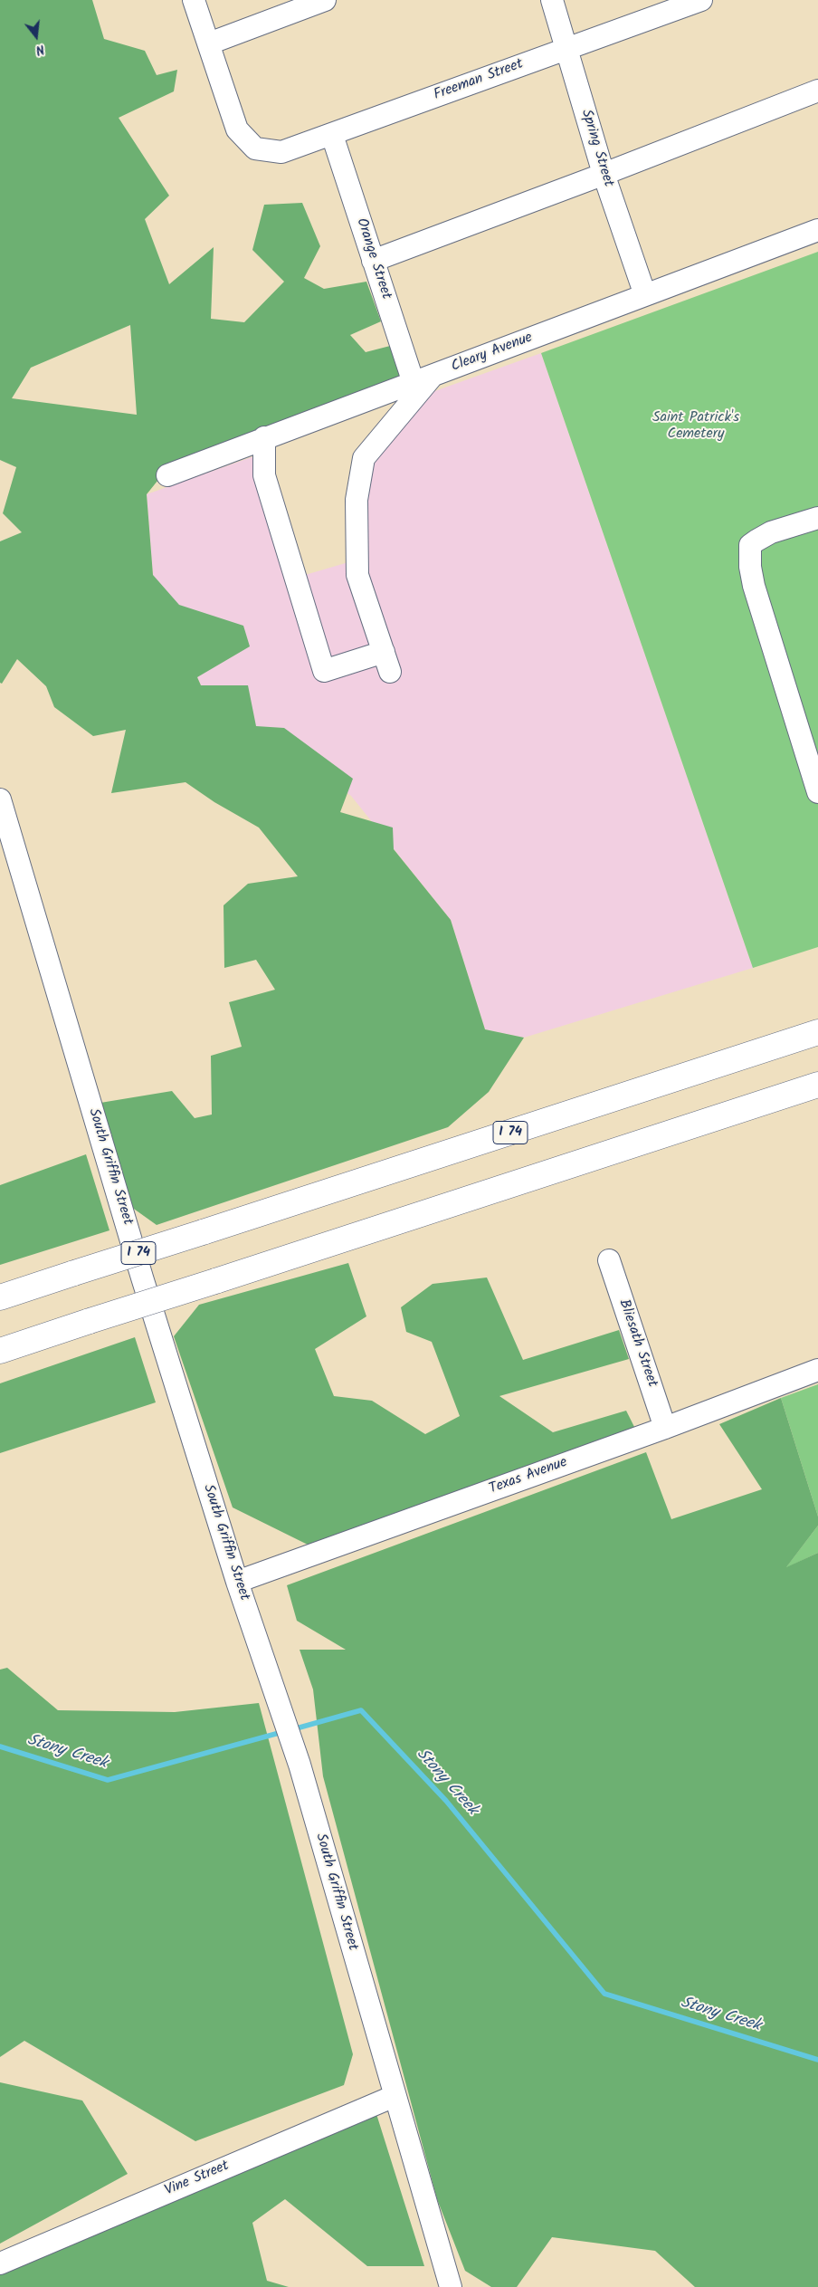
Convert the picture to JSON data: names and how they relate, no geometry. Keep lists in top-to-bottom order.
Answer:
{
  "streets": {
    "highway": ["I 74"],
    "street": [
      "Freeman Street",
      "Spring Street",
      "Orange Street",
      "Cleary Avenue",
      "South Griffin Street",
      "Bliesath Street",
      "Texas Avenue",
      "Vine Street"
    ]
  },
  "crossings": [
    ["Freeman Street", "Spring Street"],
    ["Freeman Street", "Orange Street"],
    ["Spring Street", "Cleary Avenue"],
    ["Orange Street", "Cleary Avenue"],
    ["South Griffin Street", "Texas Avenue"],
    ["South Griffin Street", "Vine Street"],
    ["Bliesath Street", "Texas Avenue"]
  ],
  "water": ["Stony Creek"],
  "parks": ["Saint Patrick's Cemetery"],
  "north": "bottom"
}
